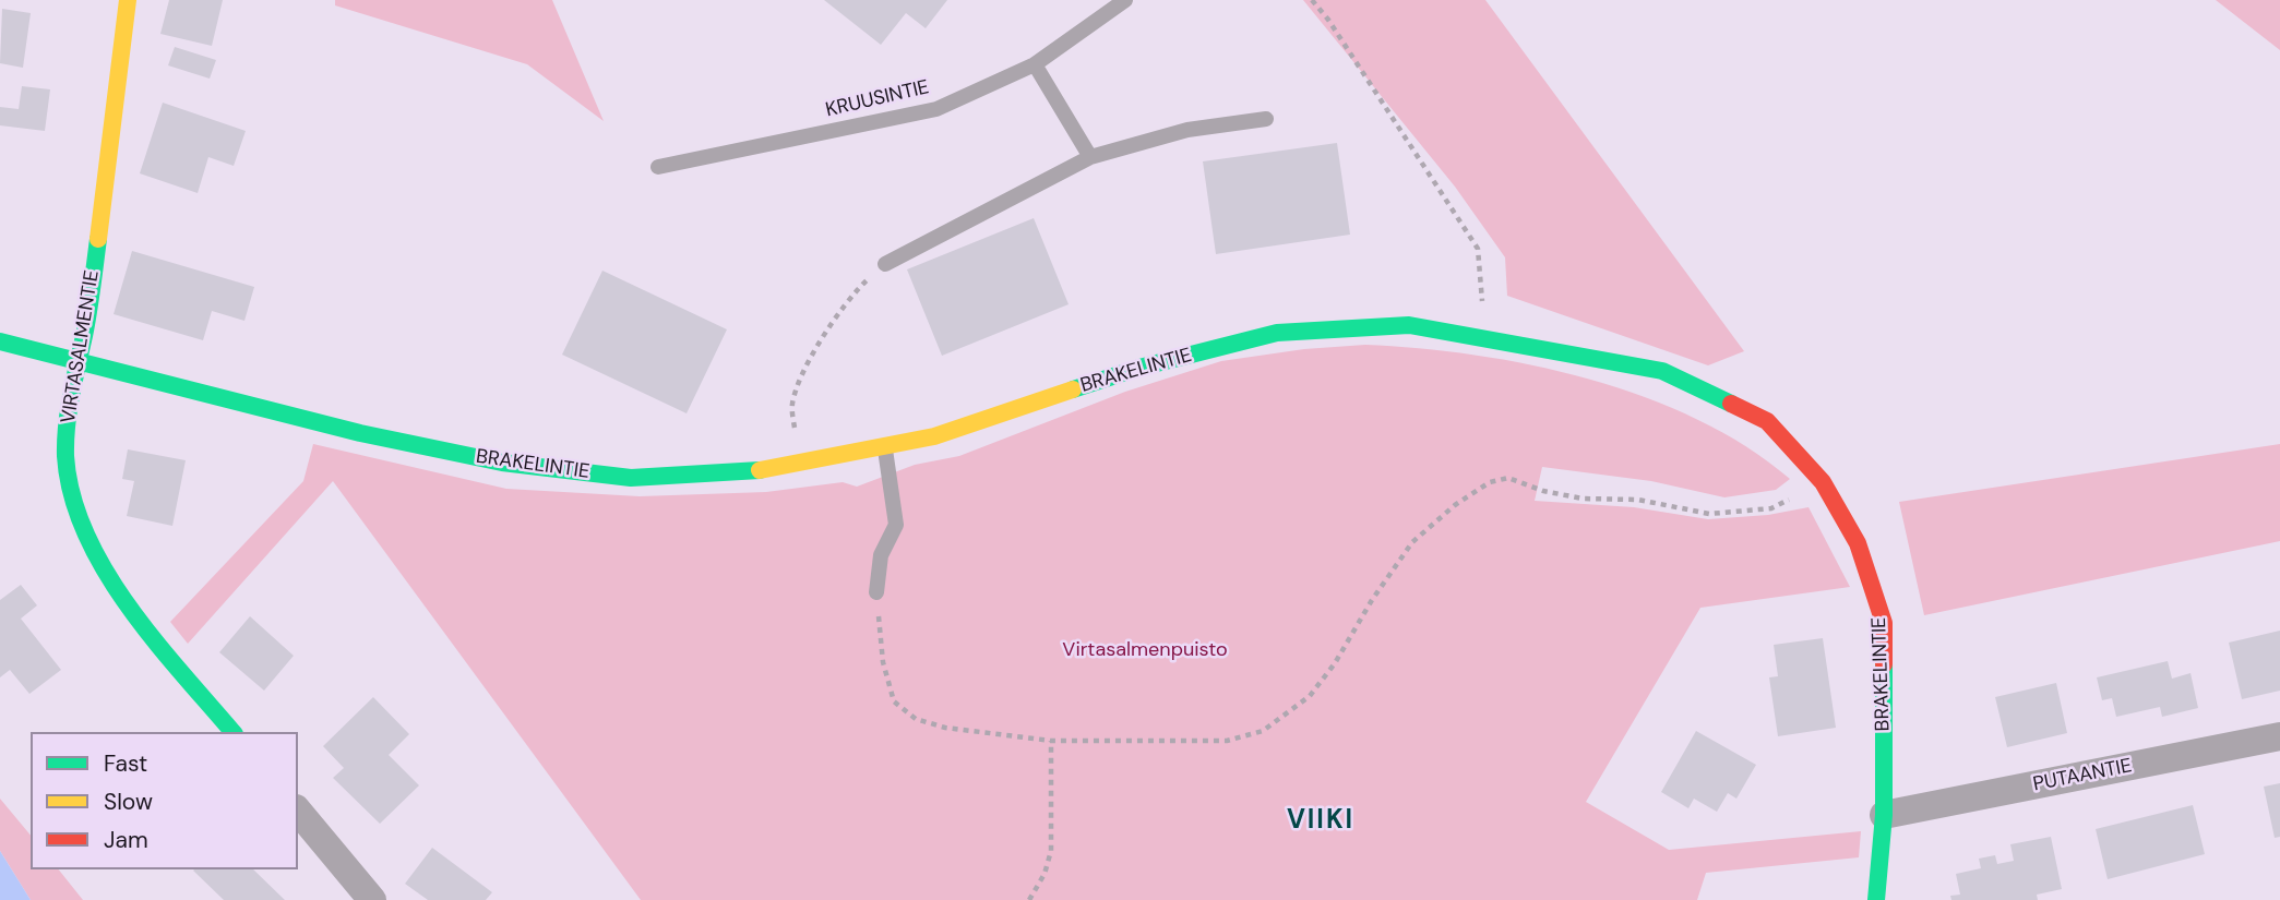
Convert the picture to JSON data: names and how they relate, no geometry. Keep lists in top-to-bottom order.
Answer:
{
  "streets": {
    "street": ["VIRTASALMENTIE", "BRAKELINTIE", "PUTAANTIE"],
    "lane": ["KRUUSINTIE"]
  },
  "crossings": [
    ["VIRTASALMENTIE", "BRAKELINTIE"],
    ["BRAKELINTIE", "PUTAANTIE"]
  ],
  "districts": ["VIIKI"],
  "parks": ["Virtasalmenpuisto"],
  "legend": ["Fast", "Slow", "Jam"]
}
